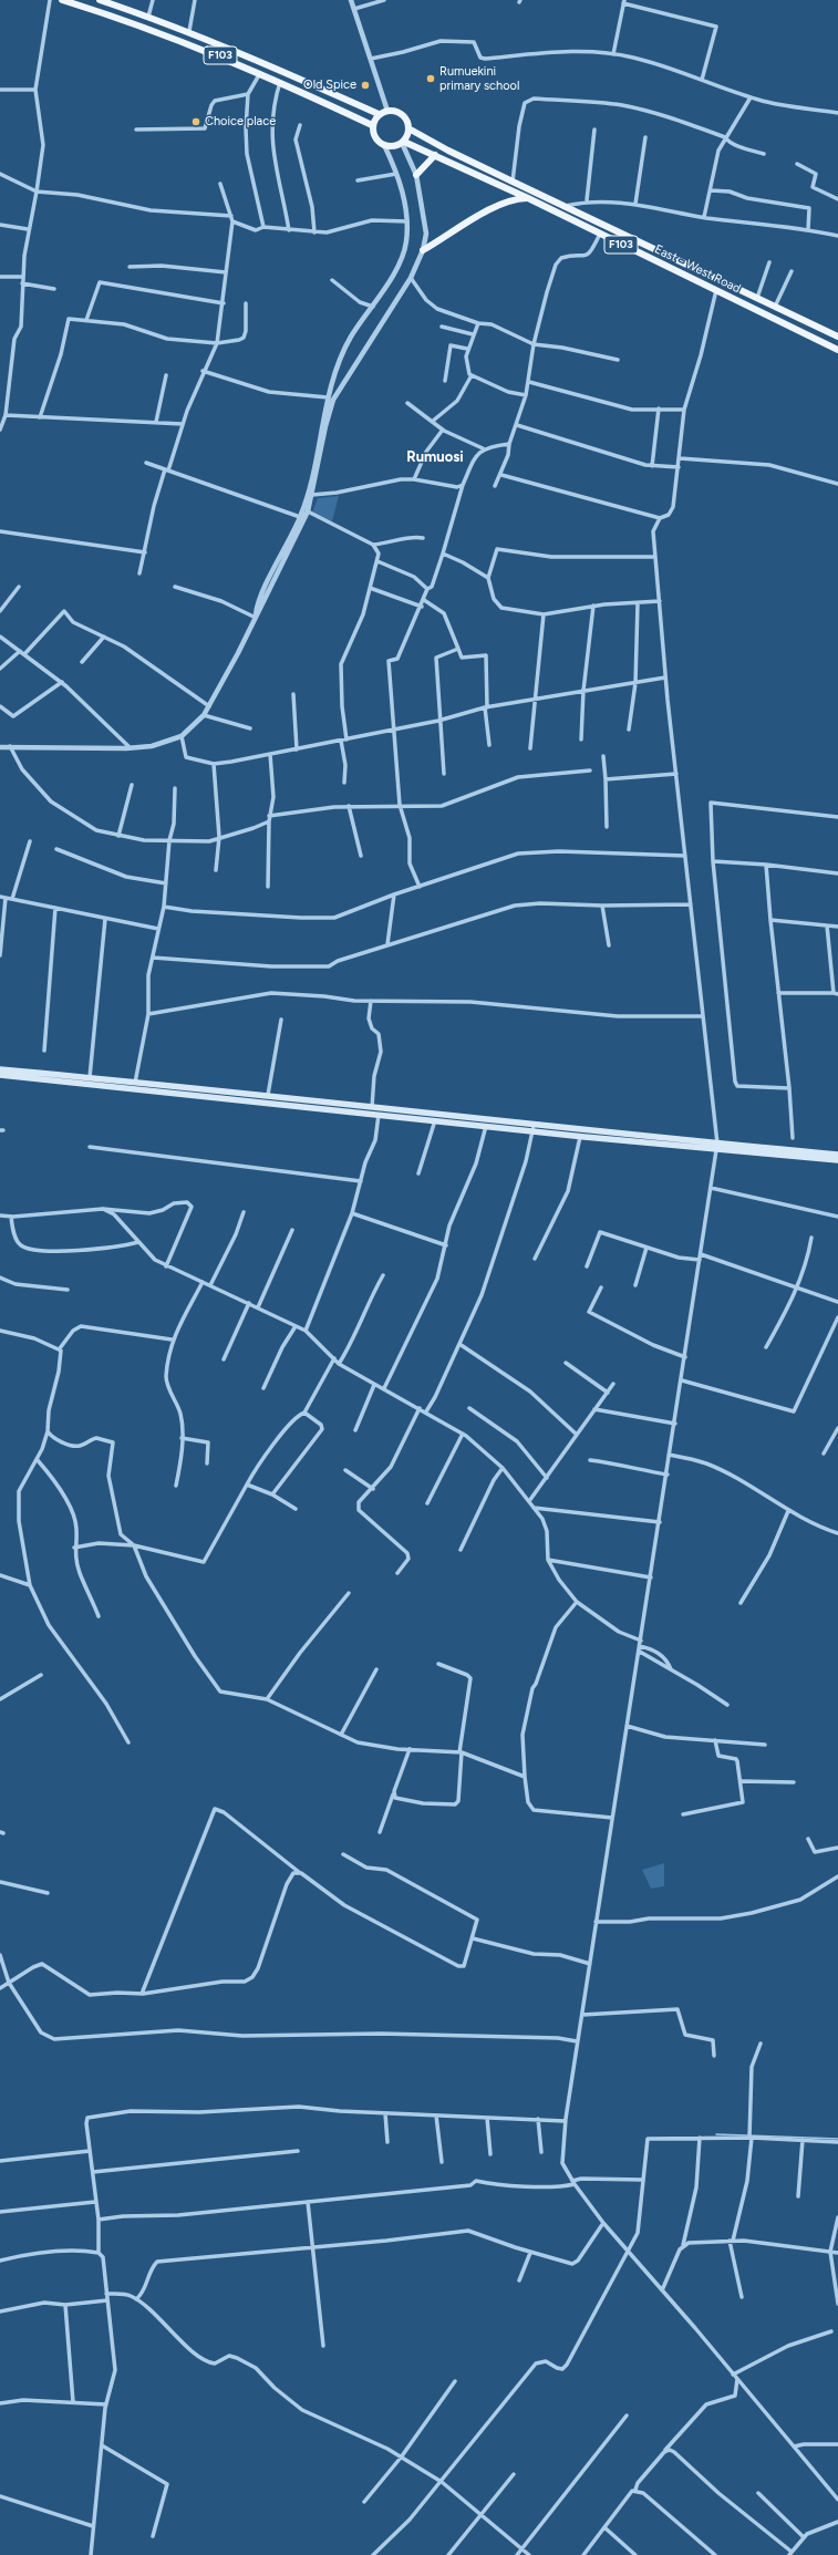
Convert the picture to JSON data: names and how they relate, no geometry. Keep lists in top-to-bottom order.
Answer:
{
  "streets": {
    "main road": ["F103", "East - West Road"]
  },
  "crossings": [
    ["F103", "East - West Road"]
  ],
  "districts": ["Rumuosi"],
  "places": ["Rumuekini primary school", "Old Spice", "Choice place"]
}
